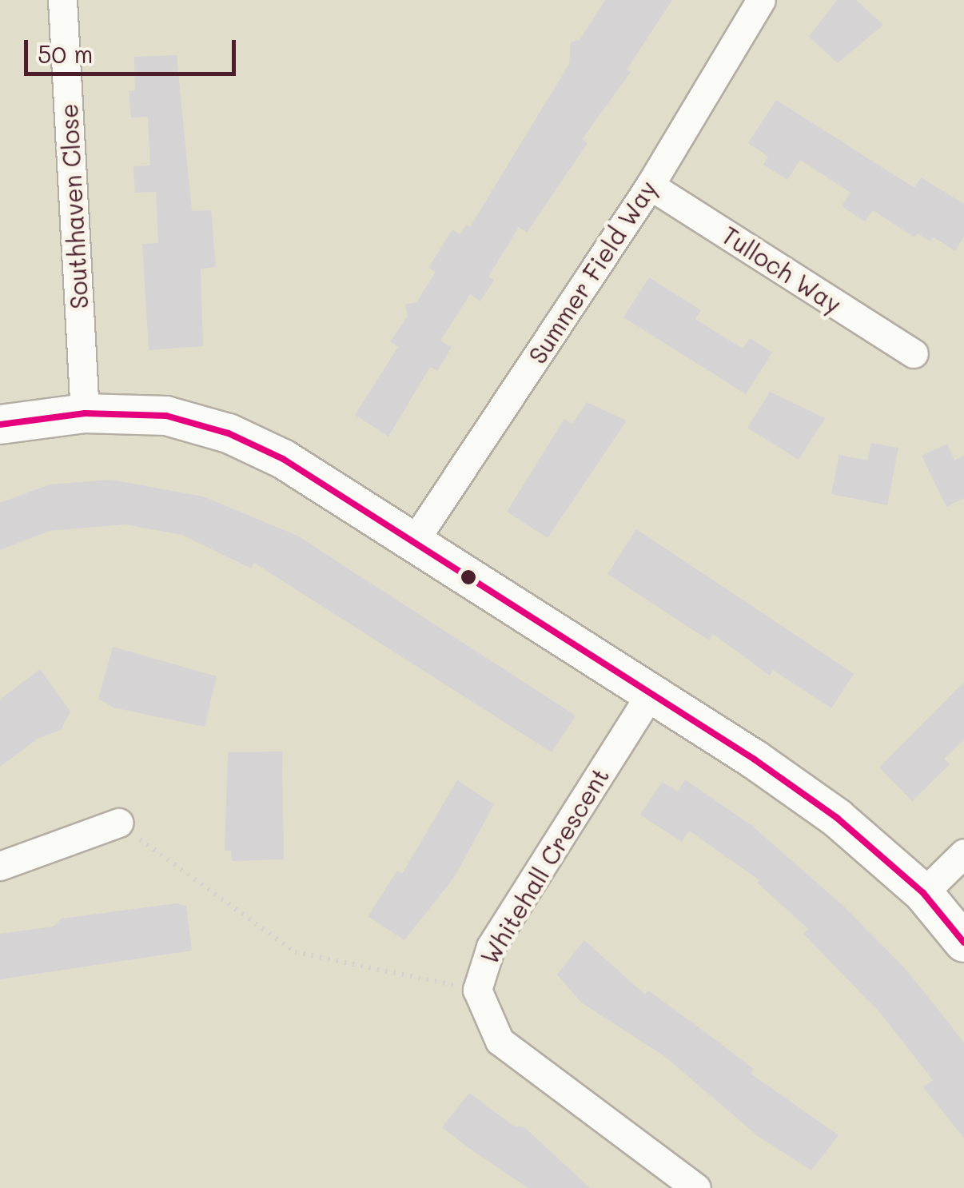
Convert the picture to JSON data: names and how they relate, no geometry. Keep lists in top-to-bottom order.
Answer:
{
  "streets": {
    "street": [
      "Southhaven Close",
      "Tulloch Way",
      "Summer Field Way",
      "Whitehall Crescent"
    ]
  },
  "crossings": [
    ["Tulloch Way", "Summer Field Way"]
  ],
  "scale_bar": "50 m"
}
